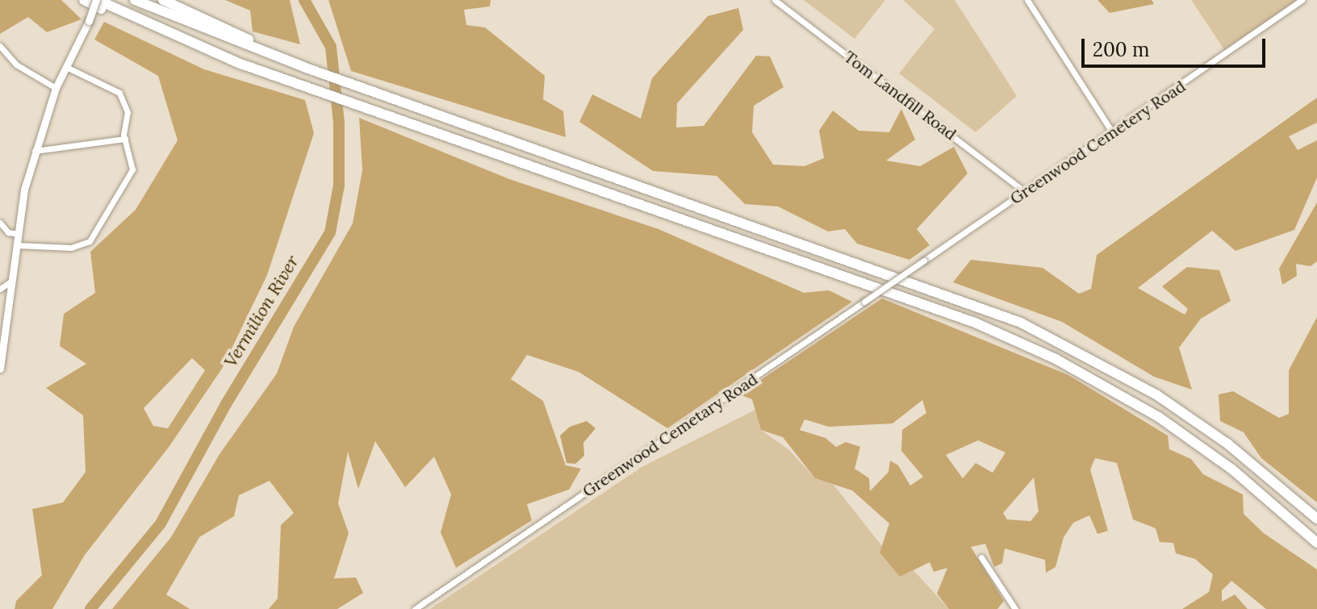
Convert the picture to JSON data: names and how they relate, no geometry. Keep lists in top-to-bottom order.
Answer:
{
  "streets": {
    "street": ["Tom Landfill Road", "Greenwood Cemetery Road", "Greenwood Cemetary Road"]
  },
  "crossings": [
    ["Tom Landfill Road", "Greenwood Cemetery Road"],
    ["Greenwood Cemetery Road", "Greenwood Cemetary Road"]
  ],
  "water": ["Vermilion River"],
  "scale_bar": "200 m"
}
